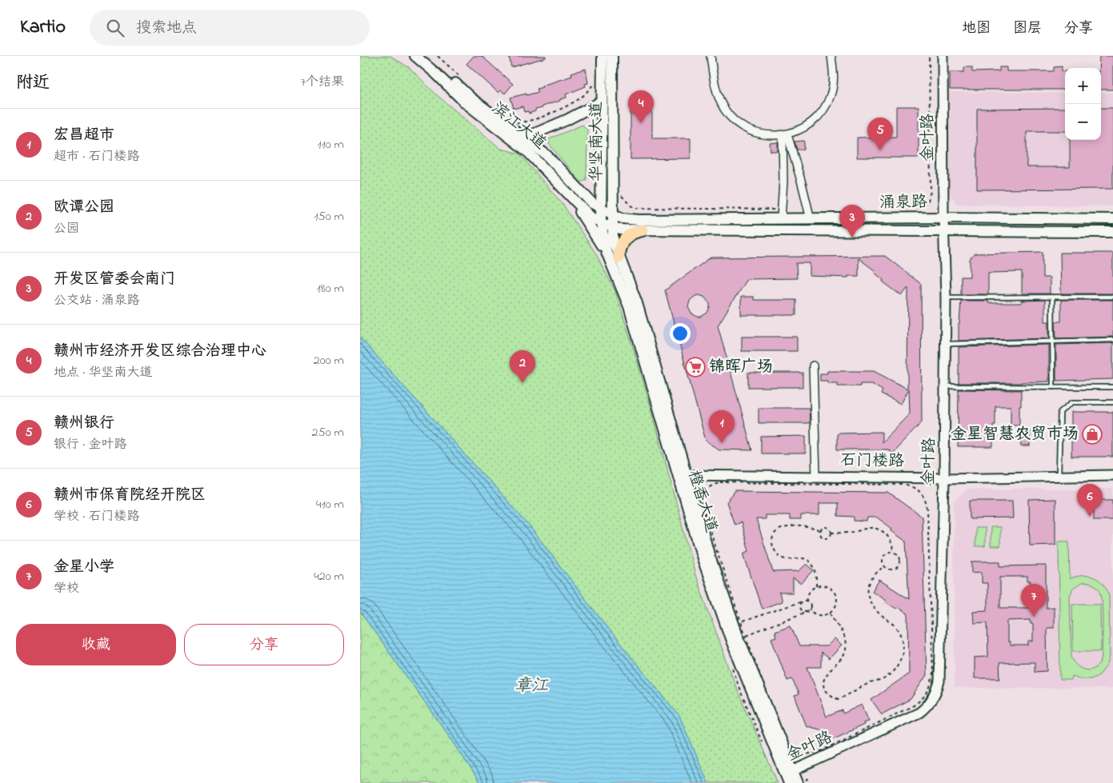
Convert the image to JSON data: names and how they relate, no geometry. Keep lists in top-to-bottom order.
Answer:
{
  "streets": {
    "main road": [
      "滨江大道",
      "华坚南大道",
      "涌泉路",
      "橙香大道"
    ],
    "street": ["金叶路", "石门楼路"]
  },
  "crossings": [
    ["滨江大道", "华坚南大道"],
    ["滨江大道", "涌泉路"],
    ["滨江大道", "橙香大道"],
    ["金叶路", "涌泉路"],
    ["金叶路", "石门楼路"],
    ["金叶路", "橙香大道"],
    ["华坚南大道", "涌泉路"],
    ["华坚南大道", "橙香大道"],
    ["涌泉路", "橙香大道"],
    ["石门楼路", "橙香大道"]
  ],
  "water": ["章江"],
  "places": {
    "supermarket": ["锦晖广场"],
    "shop": ["金星智慧农贸市场"]
  },
  "page": {
    "header": "Kartio",
    "search": "搜索地点",
    "nav": ["地图", "图层", "分享"],
    "heading": ["附近", "7个结果"],
    "map_buttons": ["+", "−"],
    "pins": [
      "4",
      "5",
      "3",
      "2",
      "1",
      "6",
      "7"
    ],
    "list": [
      {
        "mark": "1",
        "name": "宏昌超市",
        "note": "超市 · 石门楼路",
        "value": "110 m"
      },
      {
        "mark": "2",
        "name": "欧谭公园",
        "note": "公园",
        "value": "150 m"
      },
      {
        "mark": "3",
        "name": "开发区管委会南门",
        "note": "公交站 · 涌泉路",
        "value": "180 m"
      },
      {
        "mark": "4",
        "name": "赣州市经济开发区综合治理中心",
        "note": "地点 · 华坚南大道",
        "value": "200 m"
      },
      {
        "mark": "5",
        "name": "赣州银行",
        "note": "银行 · 金叶路",
        "value": "250 m"
      },
      {
        "mark": "6",
        "name": "赣州市保育院经开院区",
        "note": "学校 · 石门楼路",
        "value": "410 m"
      },
      {
        "mark": "7",
        "name": "金星小学",
        "note": "学校",
        "value": "420 m"
      }
    ],
    "buttons": ["收藏", "分享"]
  }
}
